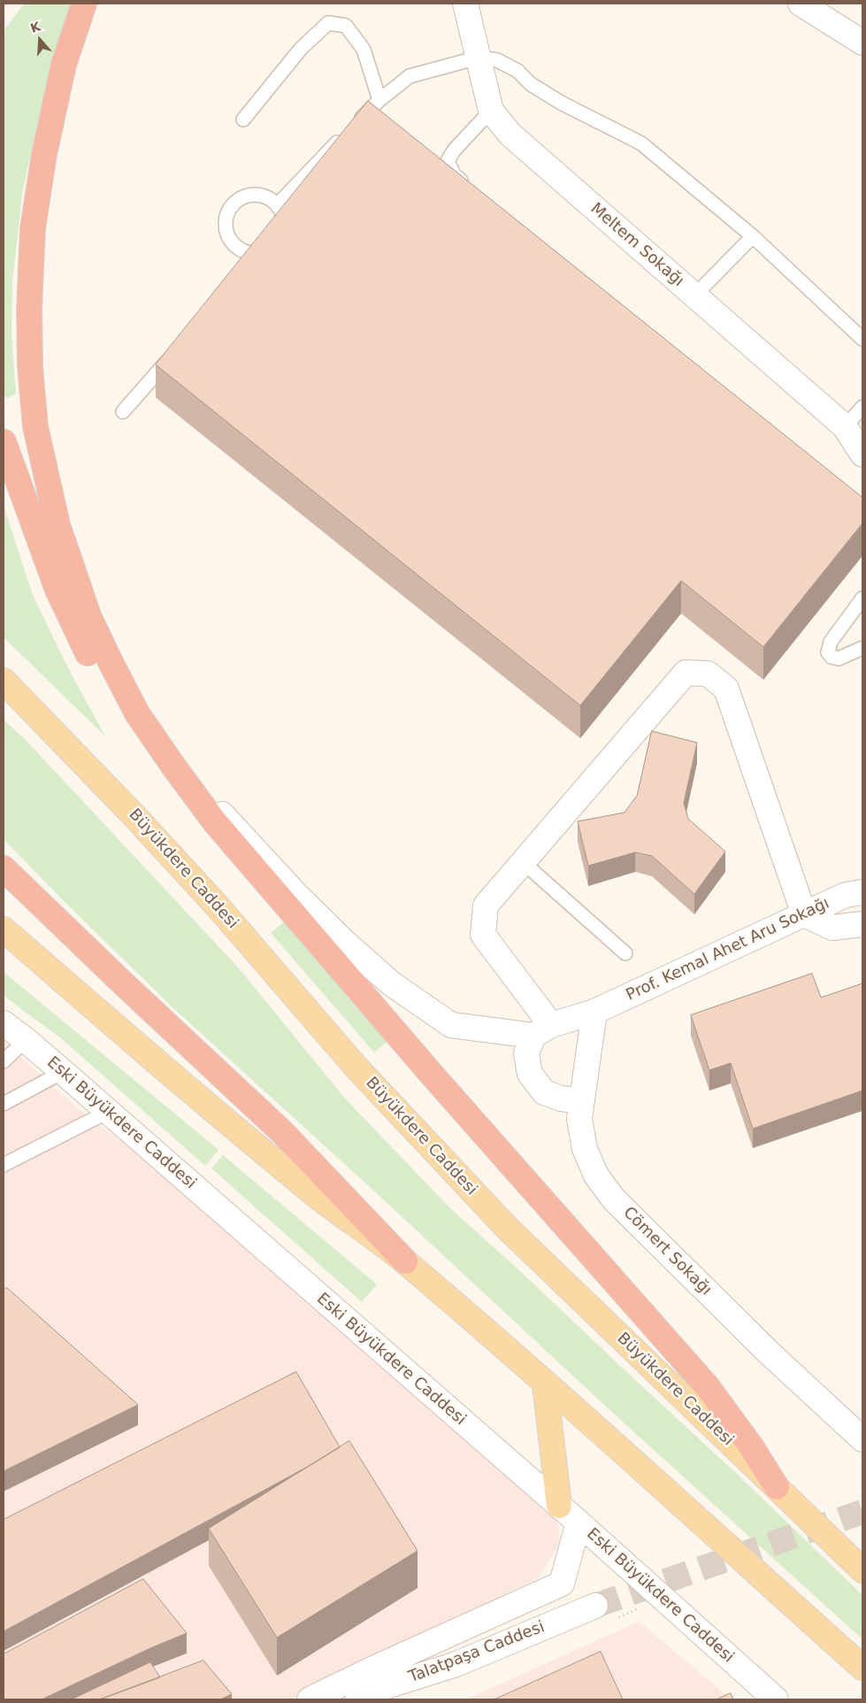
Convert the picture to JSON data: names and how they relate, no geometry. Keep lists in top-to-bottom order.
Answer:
{
  "streets": {
    "main road": ["Büyükdere Caddesi"],
    "street": [
      "Meltem Sokağı",
      "Prof. Kemal Ahet Aru Sokağı",
      "Eski Büyükdere Caddesi",
      "Cömert Sokağı",
      "Talatpaşa Caddesi"
    ]
  },
  "crossings": [
    ["Prof. Kemal Ahet Aru Sokağı", "Cömert Sokağı"]
  ],
  "north": "top"
}
